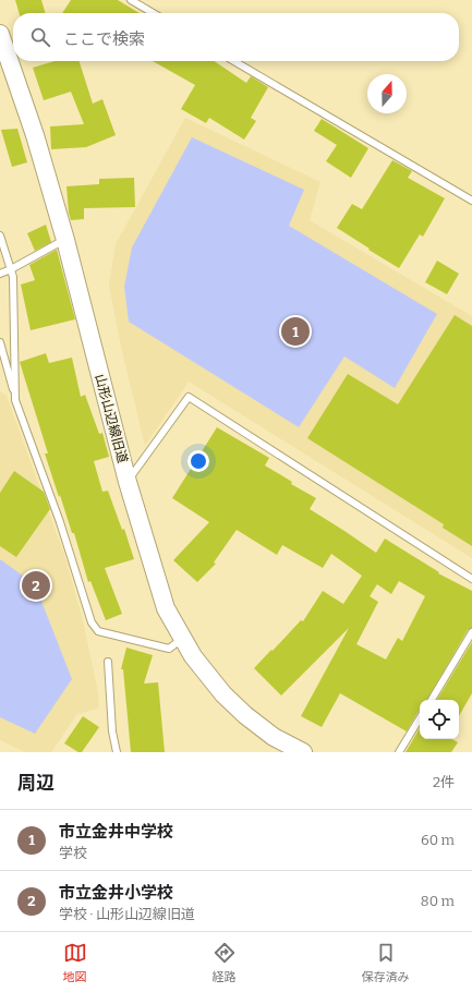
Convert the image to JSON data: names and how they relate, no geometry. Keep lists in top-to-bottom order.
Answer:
{
  "streets": {
    "street": ["山形山辺線旧道"]
  },
  "north": "top",
  "page": {
    "search": "ここで検索",
    "pins": ["1", "2"],
    "heading": ["周辺", "2件"],
    "list": [
      {
        "mark": "1",
        "name": "市立金井中学校",
        "note": "学校",
        "value": "60 m"
      },
      {
        "mark": "2",
        "name": "市立金井小学校",
        "note": "学校 · 山形山辺線旧道",
        "value": "80 m"
      }
    ],
    "nav": ["地図", "経路", "保存済み"]
  }
}
